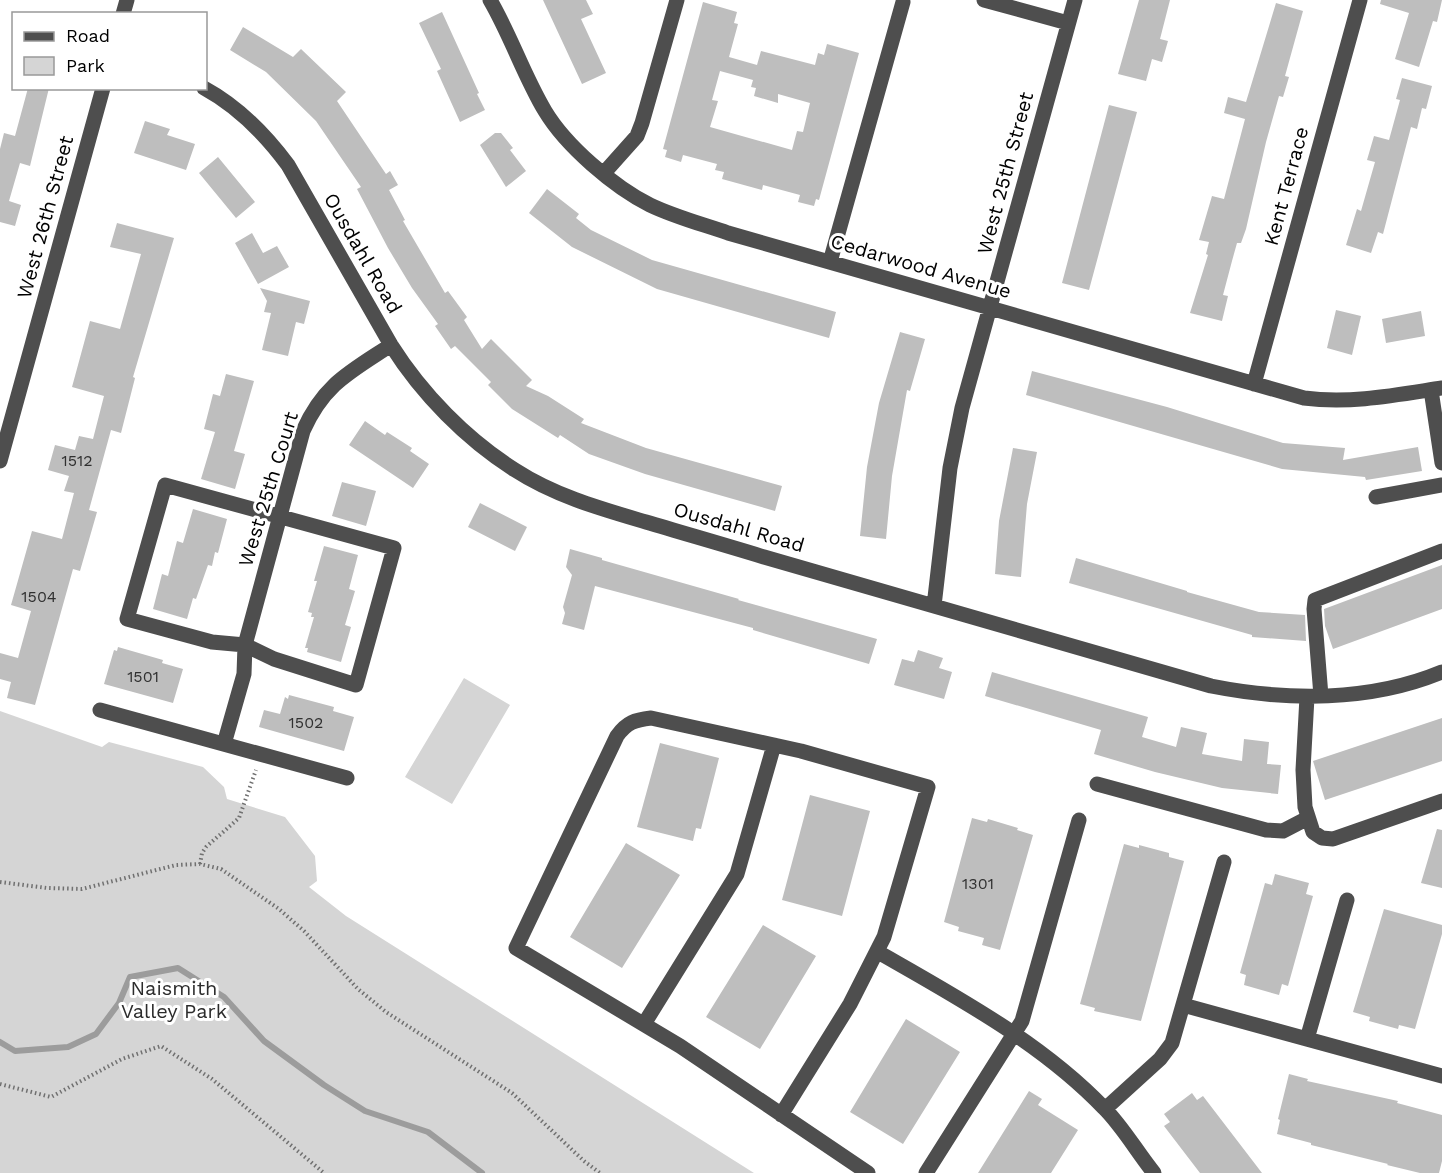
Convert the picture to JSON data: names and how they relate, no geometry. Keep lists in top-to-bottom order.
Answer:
{
  "streets": {
    "street": [
      "West 25th Street",
      "Kent Terrace",
      "West 26th Street",
      "Ousdahl Road",
      "Cedarwood Avenue",
      "West 25th Court"
    ]
  },
  "crossings": [
    ["West 25th Street", "Ousdahl Road"],
    ["West 25th Street", "Cedarwood Avenue"],
    ["Kent Terrace", "Cedarwood Avenue"],
    ["Ousdahl Road", "West 25th Court"]
  ],
  "parks": ["Naismith Valley Park"],
  "house_numbers": [
    "1512",
    "1504",
    "1501",
    "1502",
    "1301"
  ],
  "legend": ["Road", "Park"]
}
